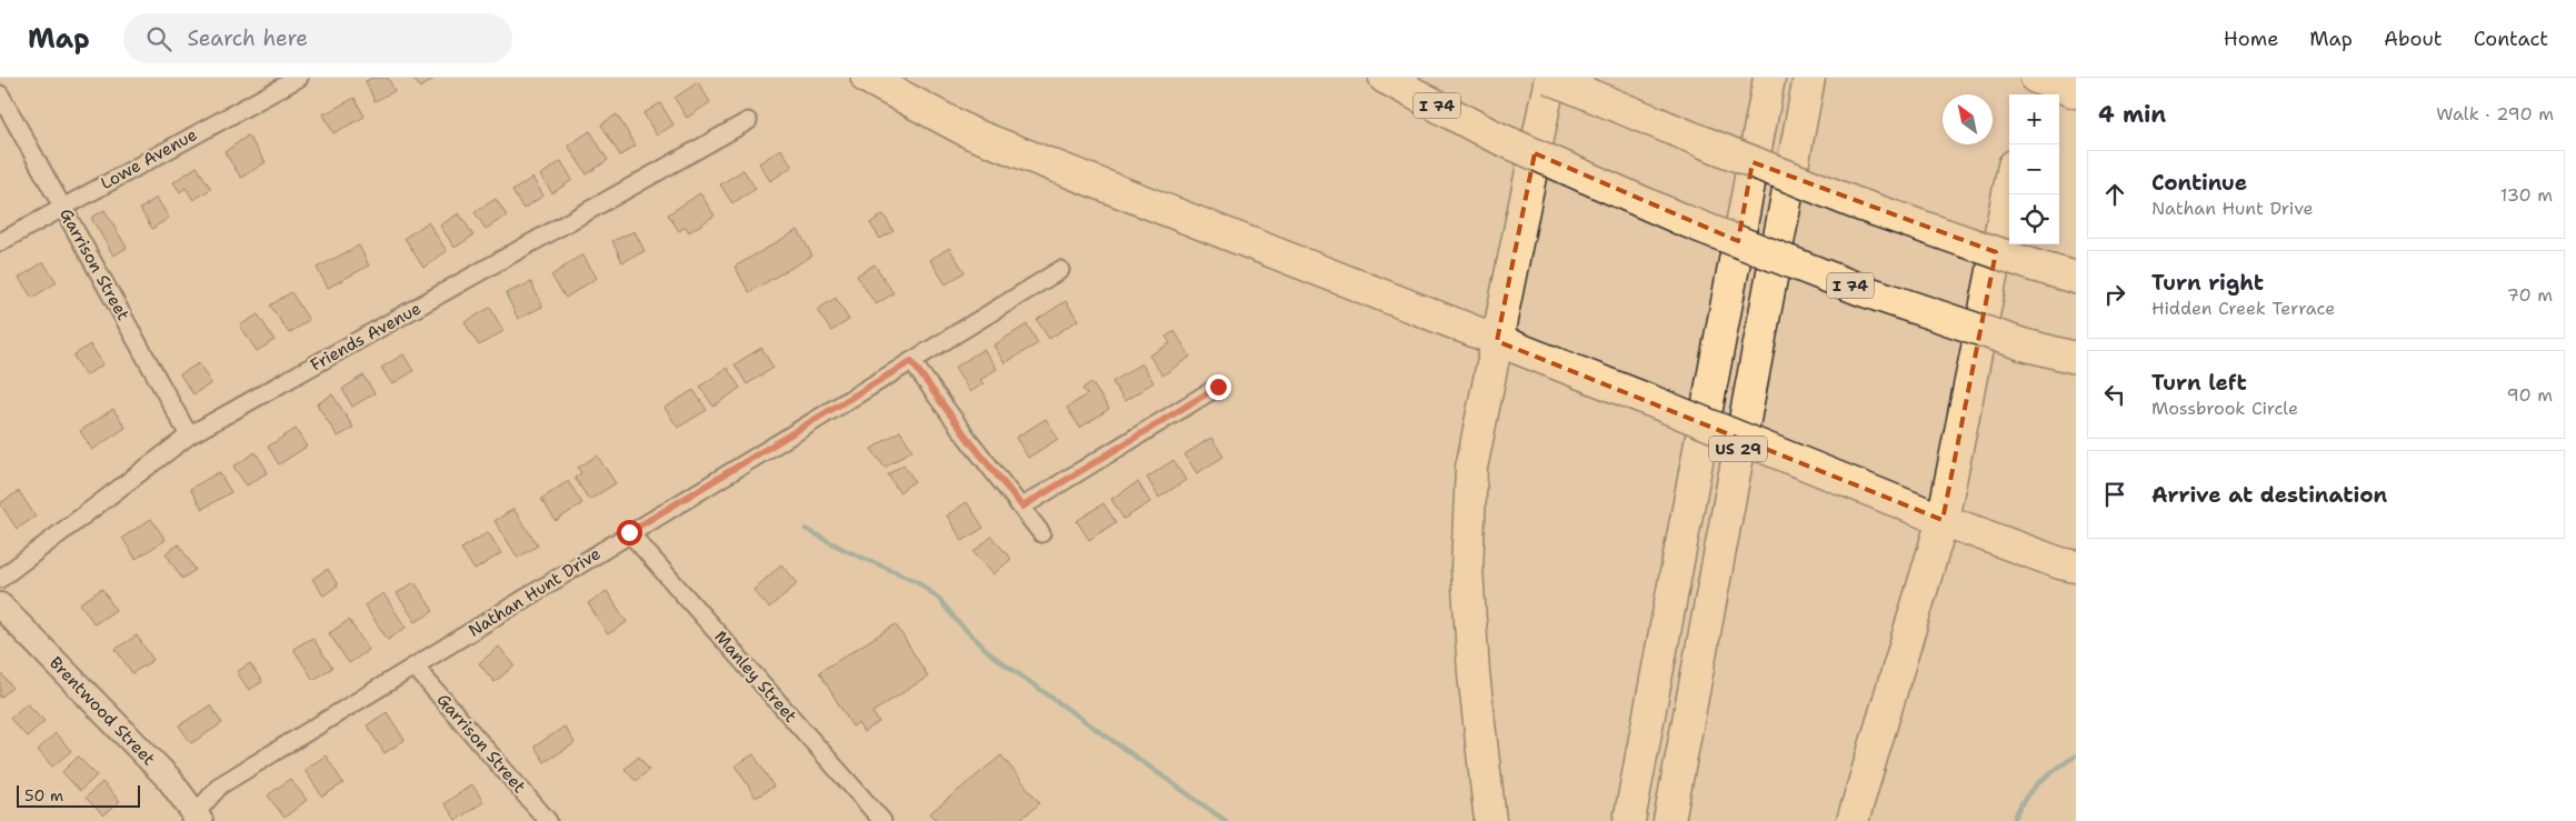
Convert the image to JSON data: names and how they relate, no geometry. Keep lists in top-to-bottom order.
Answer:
{
  "streets": {
    "highway": ["I 74", "US 29"],
    "main road": ["Brentwood Street"],
    "street": [
      "Lowe Avenue",
      "Garrison Street",
      "Friends Avenue",
      "Nathan Hunt Drive",
      "Manley Street"
    ]
  },
  "crossings": [
    ["Lowe Avenue", "Garrison Street"],
    ["Garrison Street", "Friends Avenue"],
    ["Garrison Street", "Nathan Hunt Drive"],
    ["Nathan Hunt Drive", "Manley Street"],
    ["Nathan Hunt Drive", "Brentwood Street"]
  ],
  "scale_bar": "50 m",
  "north": "top left",
  "page": {
    "header": "Map",
    "search": "Search here",
    "nav": [
      "Home",
      "Map",
      "About",
      "Contact"
    ],
    "heading": ["4 min", "Walk · 290 m"],
    "map_buttons": ["+", "−"],
    "list": [
      ["Continue", "Nathan Hunt Drive", "130 m"],
      ["Turn right", "Hidden Creek Terrace", "70 m"],
      ["Turn left", "Mossbrook Circle", "90 m"],
      "Arrive at destination"
    ],
    "scale": "50 m"
  }
}
